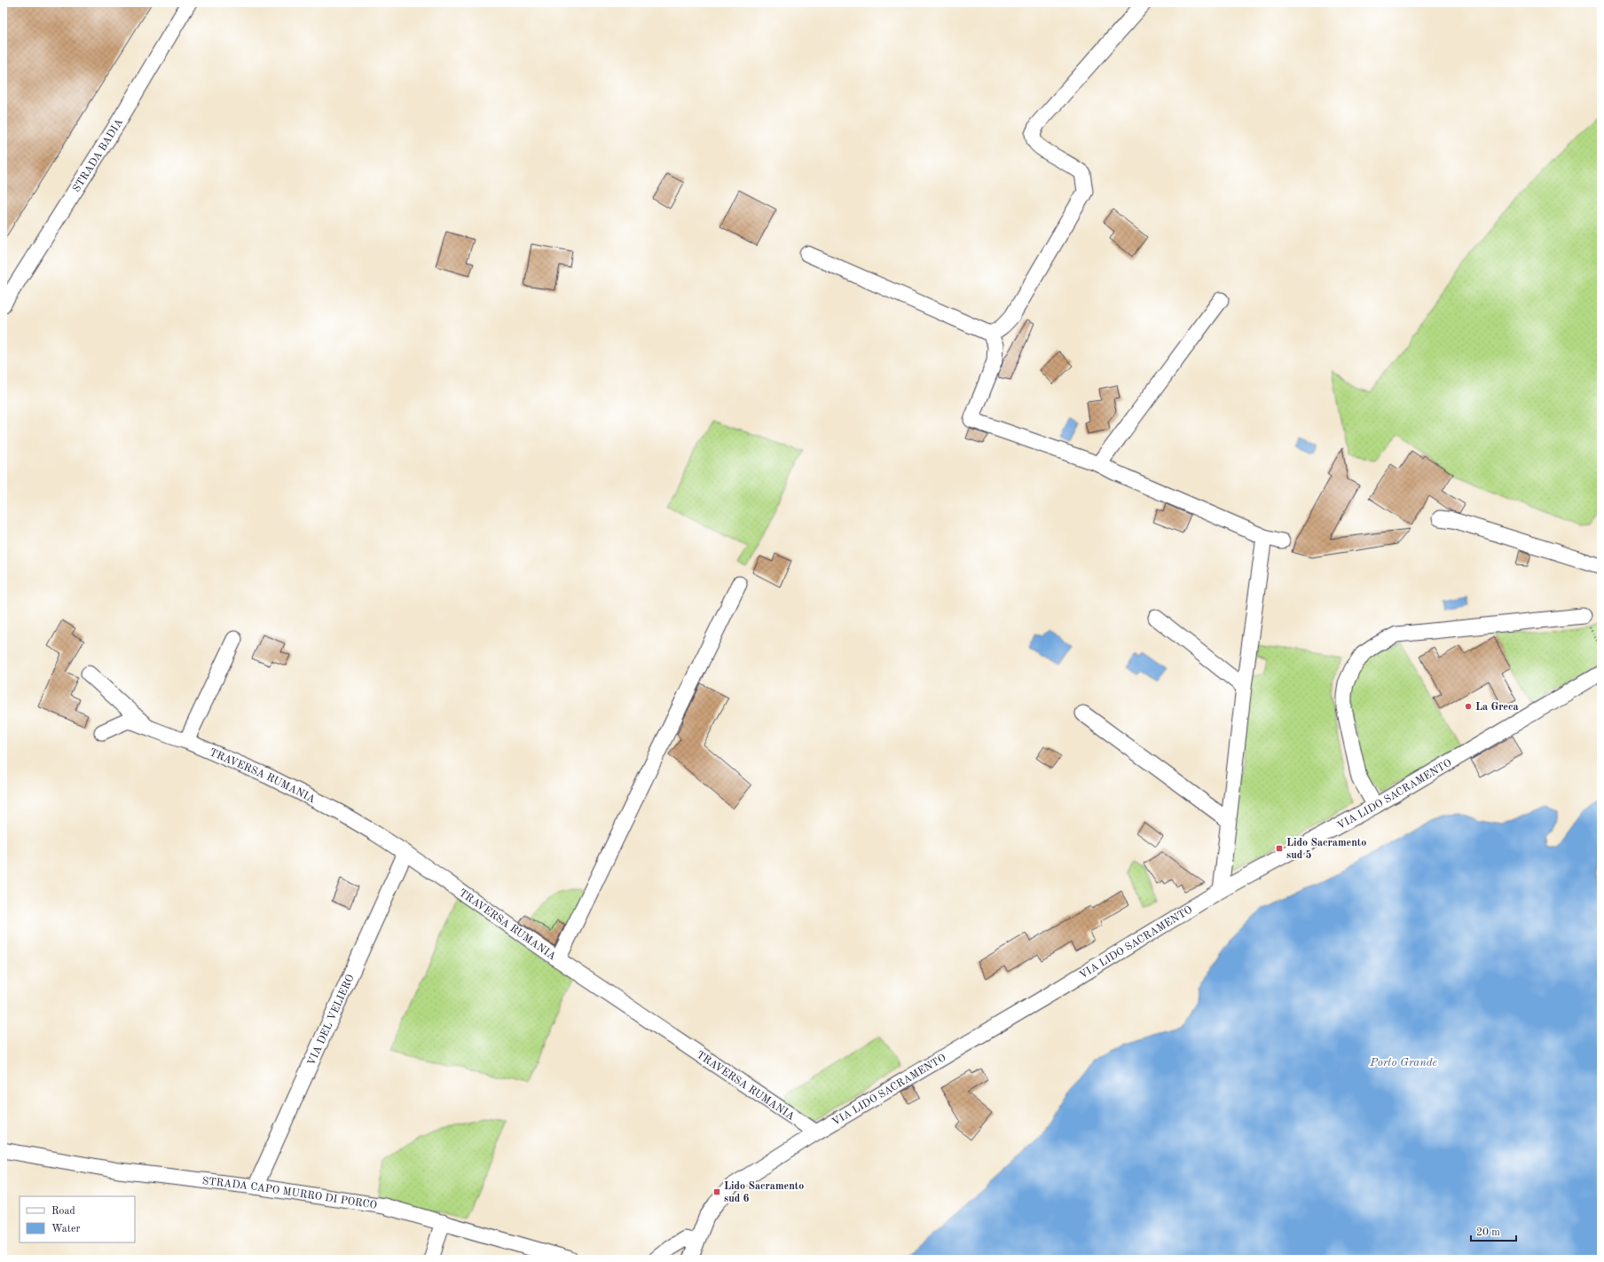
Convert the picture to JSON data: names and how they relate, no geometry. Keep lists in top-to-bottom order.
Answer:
{
  "streets": {
    "street": [
      "STRADA BADIA",
      "TRAVERSA RUMANIA",
      "VIA LIDO SACRAMENTO",
      "VIA DEL VELIERO",
      "STRADA CAPO MURRO DI PORCO"
    ]
  },
  "crossings": [
    ["TRAVERSA RUMANIA", "VIA LIDO SACRAMENTO"],
    ["TRAVERSA RUMANIA", "VIA DEL VELIERO"],
    ["VIA DEL VELIERO", "STRADA CAPO MURRO DI PORCO"]
  ],
  "water": ["Porto Grande"],
  "places": {
    "other": ["La Greca"],
    "transit": ["Lido Sacramento sud 5", "Lido Sacramento sud 6"]
  },
  "legend": ["Road", "Water"],
  "scale_bar": "20 m"
}
